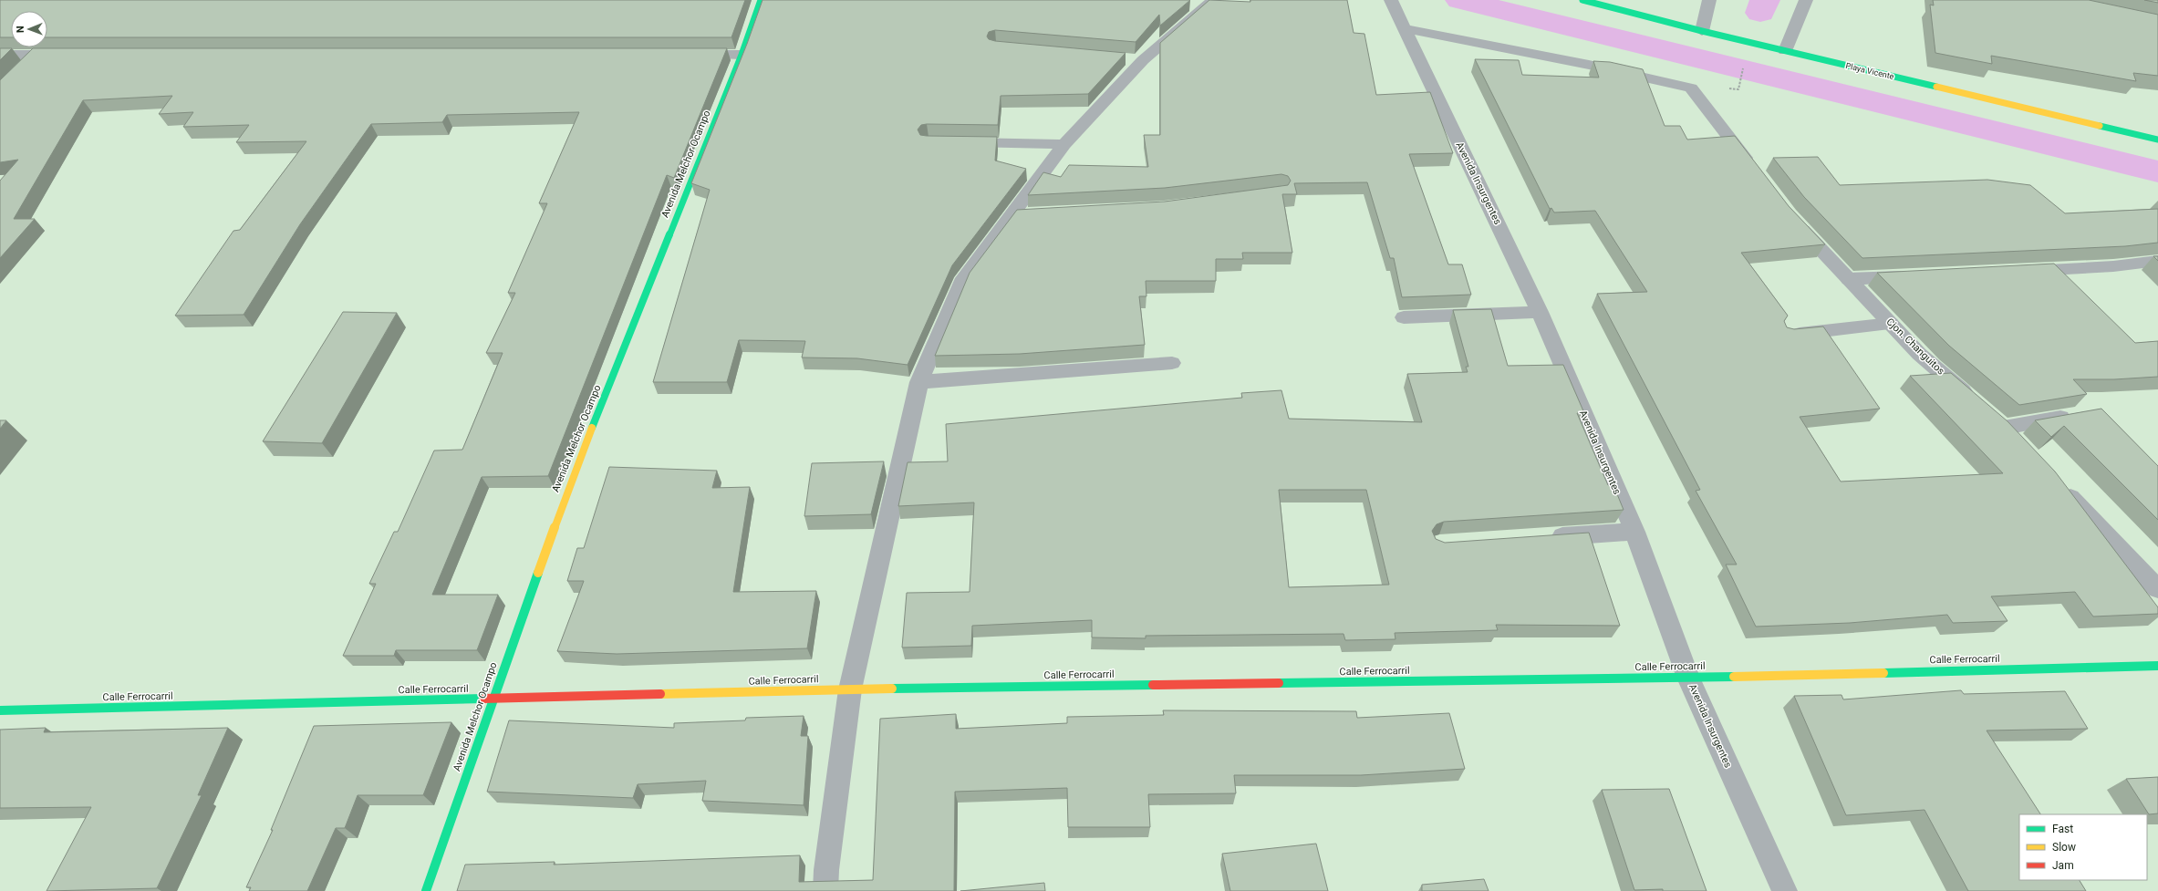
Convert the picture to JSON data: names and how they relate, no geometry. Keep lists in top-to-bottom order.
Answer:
{
  "streets": {
    "street": [
      "Playa Vicente",
      "Avenida Melchor Ocampo",
      "Avenida Insurgentes",
      "Cjon. Changuitos",
      "Calle Ferrocarril"
    ]
  },
  "crossings": [
    ["Avenida Melchor Ocampo", "Calle Ferrocarril"],
    ["Avenida Insurgentes", "Calle Ferrocarril"]
  ],
  "legend": ["Fast", "Slow", "Jam"],
  "north": "left"
}
